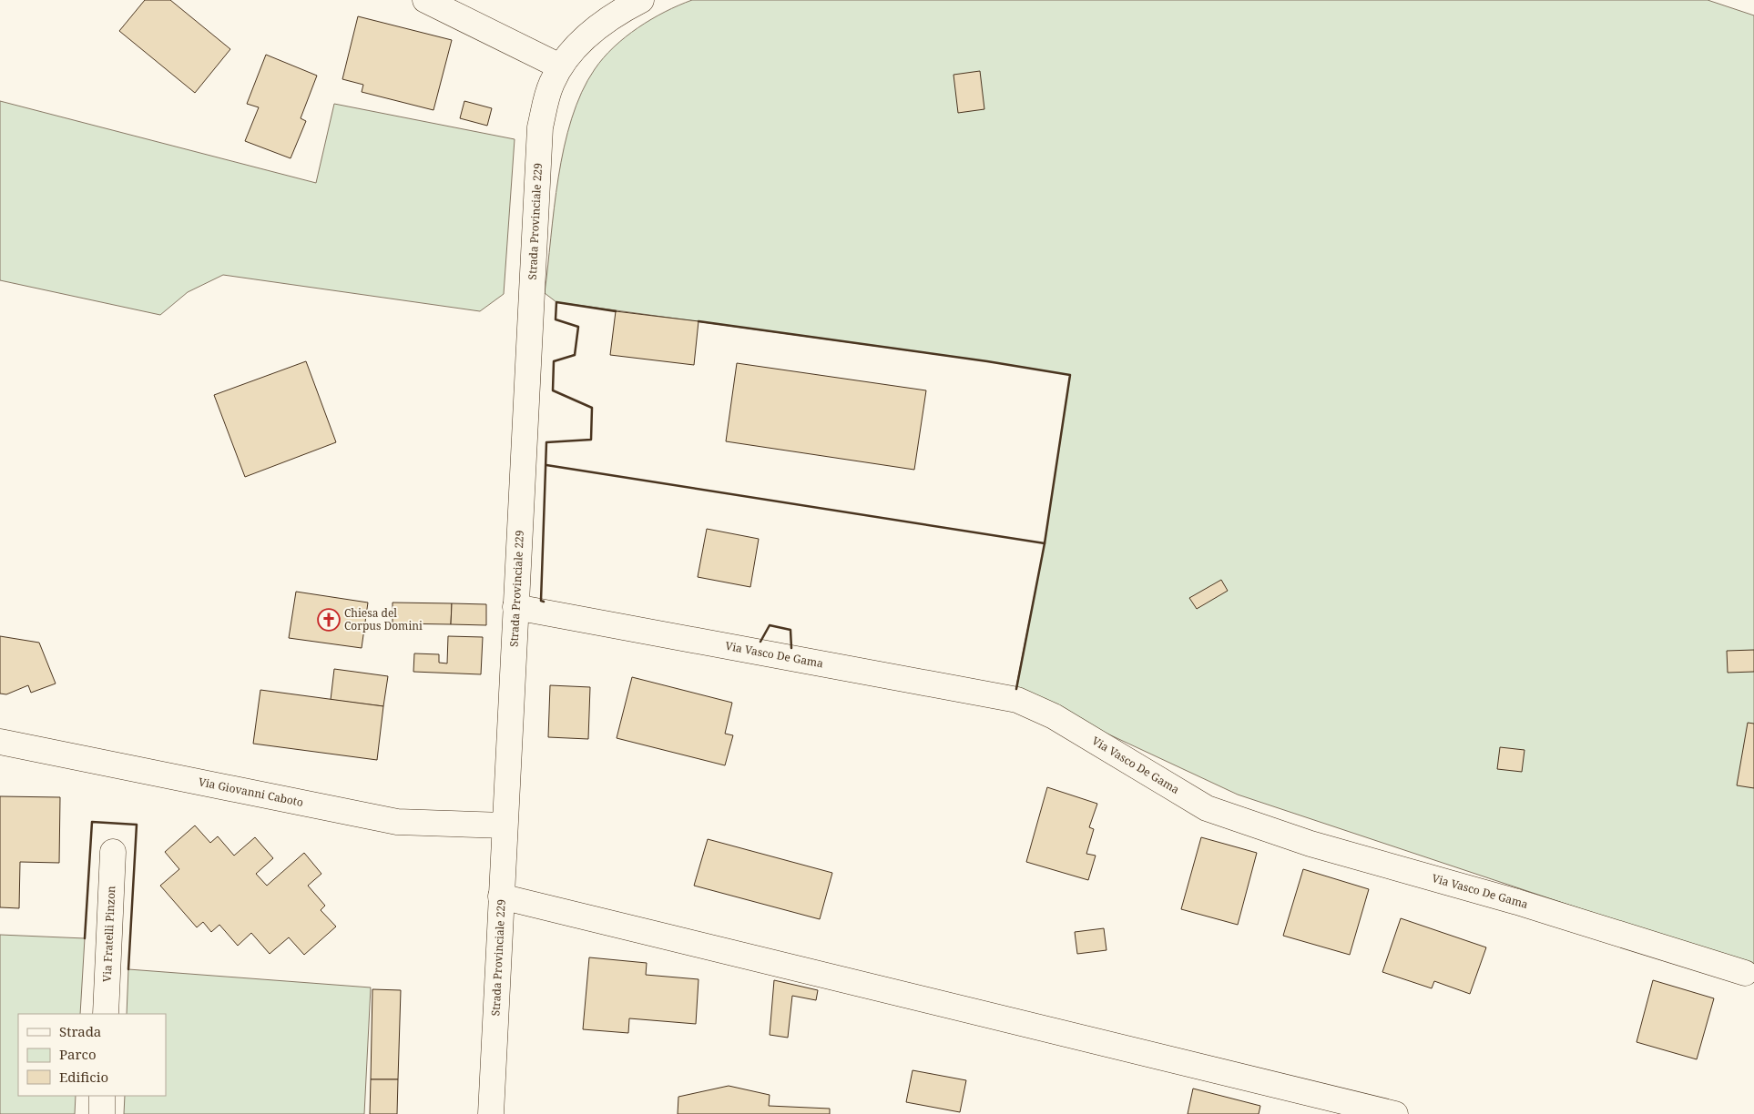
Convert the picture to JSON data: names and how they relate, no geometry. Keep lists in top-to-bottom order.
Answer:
{
  "streets": {
    "street": [
      "Strada Provinciale 229",
      "Via Vasco De Gama",
      "Via Giovanni Caboto",
      "Via Fratelli Pinzon"
    ]
  },
  "crossings": [
    ["Strada Provinciale 229", "Via Vasco De Gama"],
    ["Strada Provinciale 229", "Via Giovanni Caboto"]
  ],
  "places": {
    "church": ["Chiesa del Corpus Domini"]
  },
  "legend": ["Strada", "Parco", "Edificio"]
}
